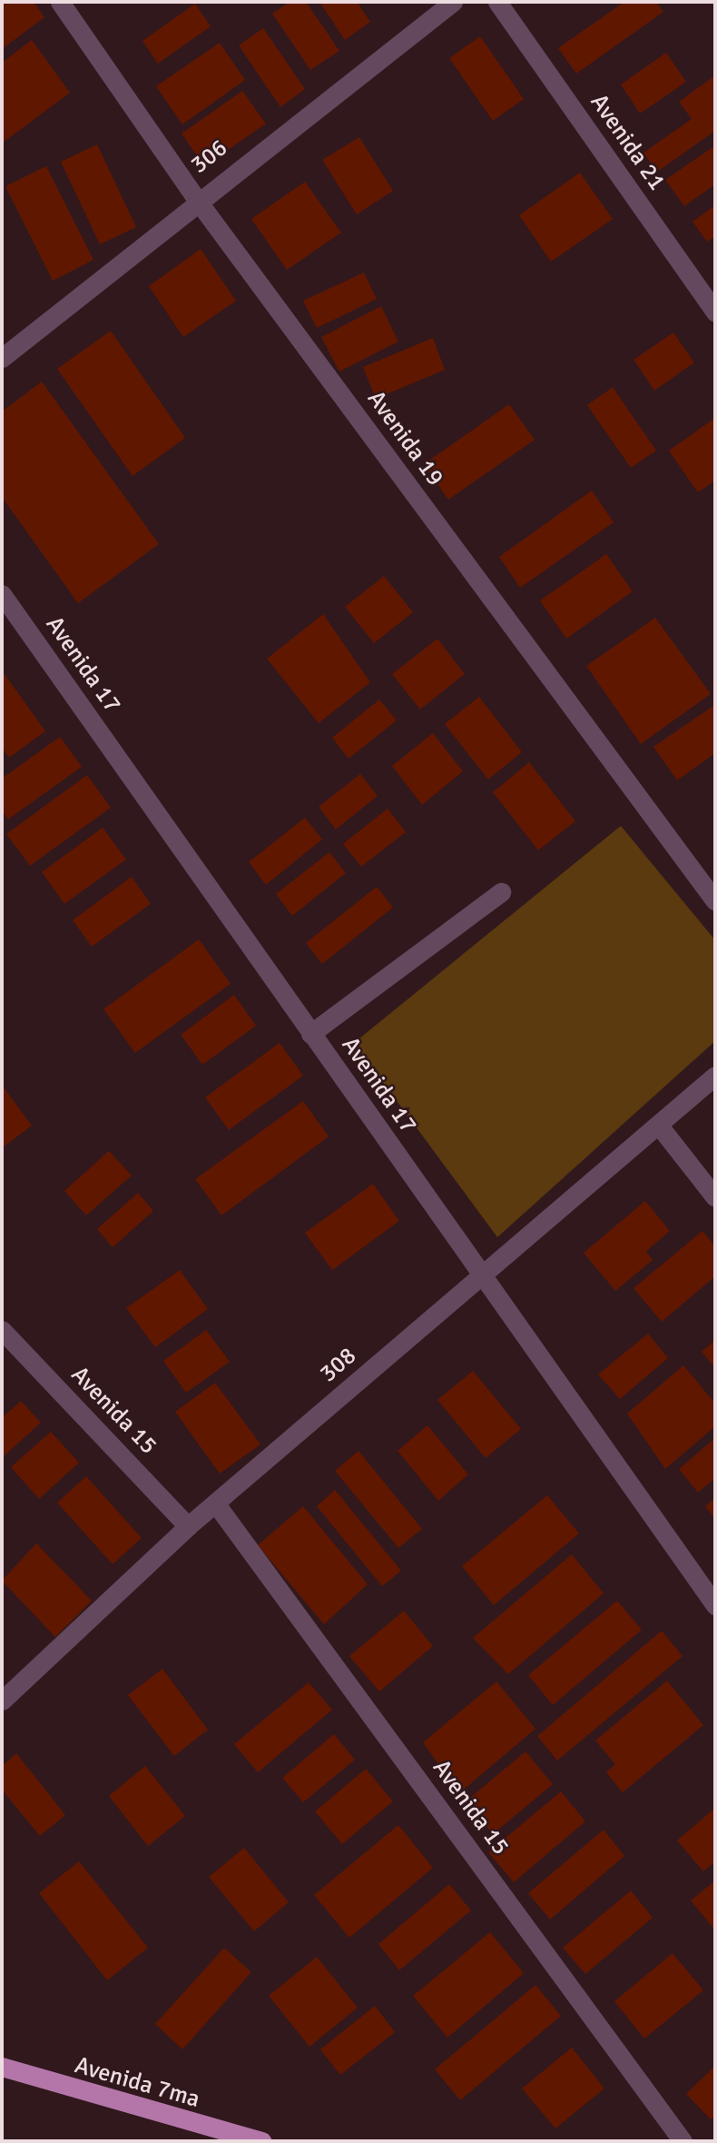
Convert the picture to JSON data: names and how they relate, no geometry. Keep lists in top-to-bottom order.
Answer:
{
  "streets": {
    "highway": ["Avenida 7ma"],
    "street": [
      "Avenida 21",
      "306",
      "Avenida 19",
      "Avenida 17",
      "308",
      "Avenida 15"
    ]
  },
  "crossings": [
    ["306", "Avenida 19"],
    ["Avenida 17", "308"],
    ["308", "Avenida 15"]
  ]
}
